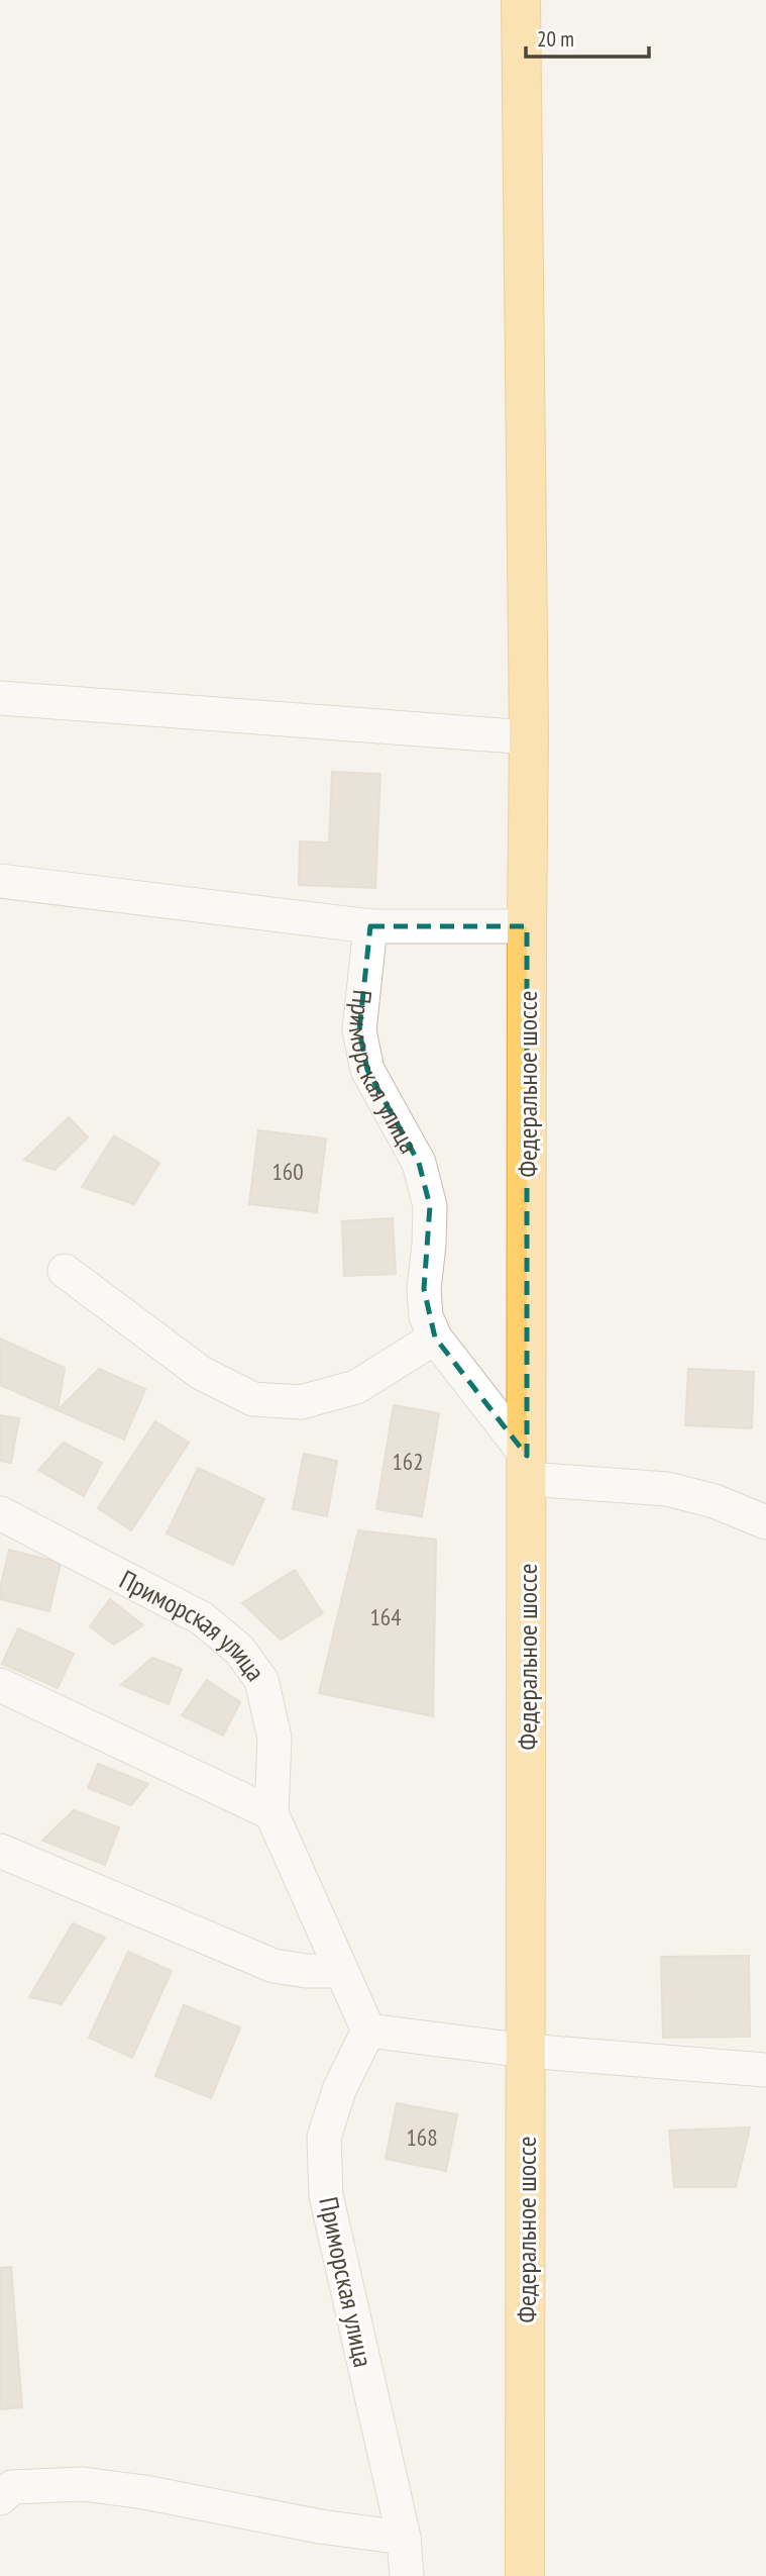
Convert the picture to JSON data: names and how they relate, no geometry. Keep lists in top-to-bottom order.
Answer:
{
  "streets": {
    "highway": ["Федеральное шоссе"],
    "street": ["Приморская улица"]
  },
  "crossings": [
    ["Приморская улица", "Федеральное шоссе"]
  ],
  "house_numbers": [
    "160",
    "162",
    "164",
    "168"
  ],
  "scale_bar": "20 m"
}
